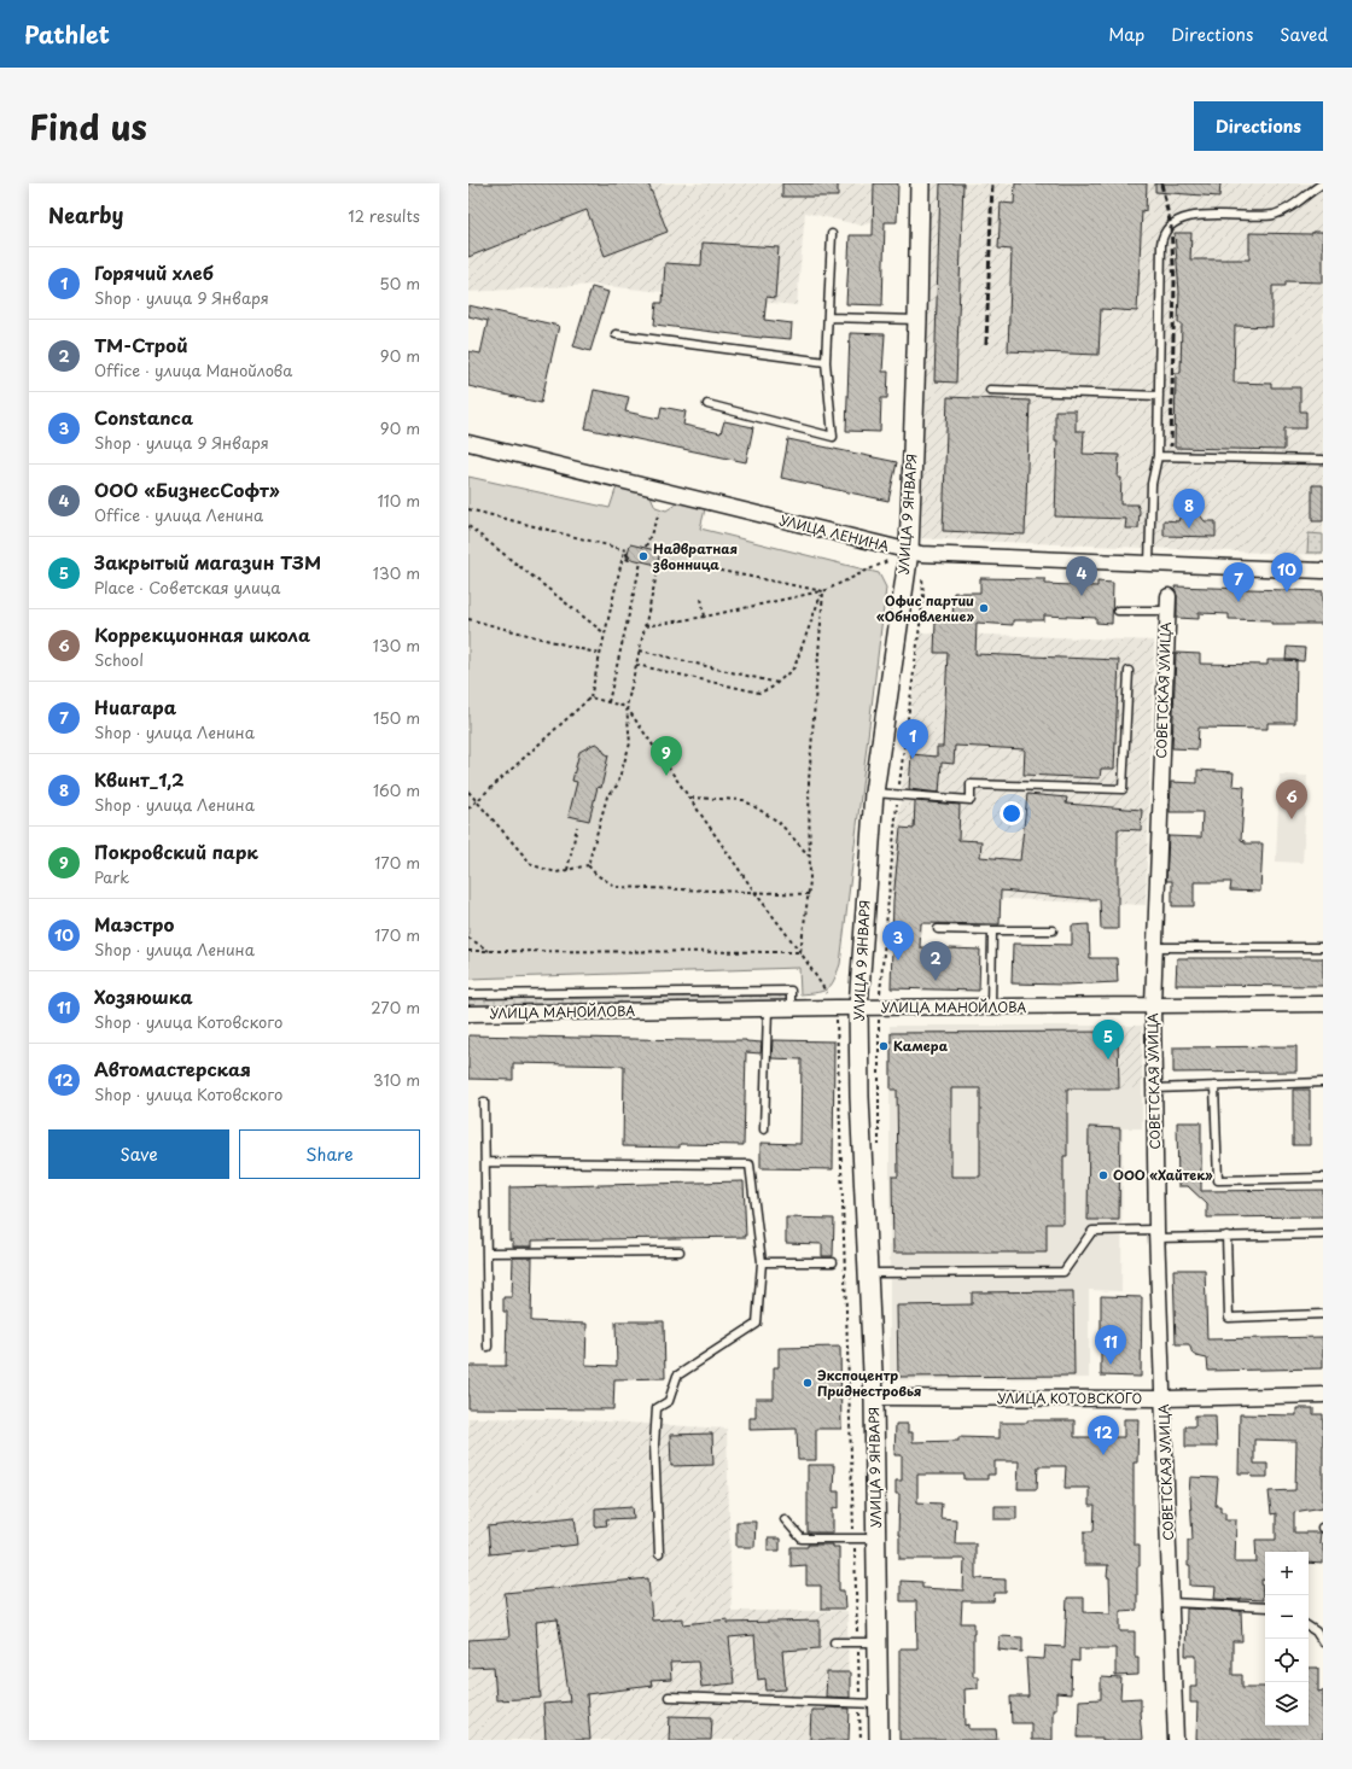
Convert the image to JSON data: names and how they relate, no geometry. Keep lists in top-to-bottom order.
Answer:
{
  "streets": {
    "street": [
      "УЛИЦА 9 ЯНВАРЯ",
      "УЛИЦА ЛЕНИНА",
      "СОВЕТСКАЯ УЛИЦА",
      "УЛИЦА МАНОЙЛОВА",
      "УЛИЦА КОТОВСКОГО"
    ]
  },
  "crossings": [
    ["УЛИЦА 9 ЯНВАРЯ", "УЛИЦА ЛЕНИНА"],
    ["УЛИЦА 9 ЯНВАРЯ", "УЛИЦА МАНОЙЛОВА"],
    ["УЛИЦА 9 ЯНВАРЯ", "УЛИЦА КОТОВСКОГО"],
    ["СОВЕТСКАЯ УЛИЦА", "УЛИЦА МАНОЙЛОВА"],
    ["СОВЕТСКАЯ УЛИЦА", "УЛИЦА КОТОВСКОГО"]
  ],
  "places": [
    "Надвратная звонница",
    "Офис партии «Обновление»",
    "Камера",
    "ООО «Хайтек»",
    "Экспоцентр Приднестровья"
  ],
  "page": {
    "header": "Pathlet",
    "nav": ["Map", "Directions", "Saved"],
    "title": "Find us",
    "buttons": [
      "Directions",
      ["Save", "Share"]
    ],
    "heading": ["Nearby", "12 results"],
    "list": [
      {
        "mark": "1",
        "name": "Горячий хлеб",
        "note": "Shop · улица 9 Января",
        "value": "50 m"
      },
      {
        "mark": "2",
        "name": "ТМ-Строй",
        "note": "Office · улица Манойлова",
        "value": "90 m"
      },
      {
        "mark": "3",
        "name": "Constanca",
        "note": "Shop · улица 9 Января",
        "value": "90 m"
      },
      {
        "mark": "4",
        "name": "ООО «БизнесСофт»",
        "note": "Office · улица Ленина",
        "value": "110 m"
      },
      {
        "mark": "5",
        "name": "Закрытый магазин ТЗМ",
        "note": "Place · Советская улица",
        "value": "130 m"
      },
      {
        "mark": "6",
        "name": "Коррекционная школа",
        "note": "School",
        "value": "130 m"
      },
      {
        "mark": "7",
        "name": "Ниагара",
        "note": "Shop · улица Ленина",
        "value": "150 m"
      },
      {
        "mark": "8",
        "name": "Квинт_1,2",
        "note": "Shop · улица Ленина",
        "value": "160 m"
      },
      {
        "mark": "9",
        "name": "Покровский парк",
        "note": "Park",
        "value": "170 m"
      },
      {
        "mark": "10",
        "name": "Маэстро",
        "note": "Shop · улица Ленина",
        "value": "170 m"
      },
      {
        "mark": "11",
        "name": "Хозяюшка",
        "note": "Shop · улица Котовского",
        "value": "270 m"
      },
      {
        "mark": "12",
        "name": "Автомастерская",
        "note": "Shop · улица Котовского",
        "value": "310 m"
      }
    ],
    "pins": [
      "8",
      "10",
      "4",
      "7",
      "1",
      "9",
      "6",
      "3",
      "2",
      "5",
      "11",
      "12"
    ],
    "map_buttons": ["+", "−"]
  }
}
